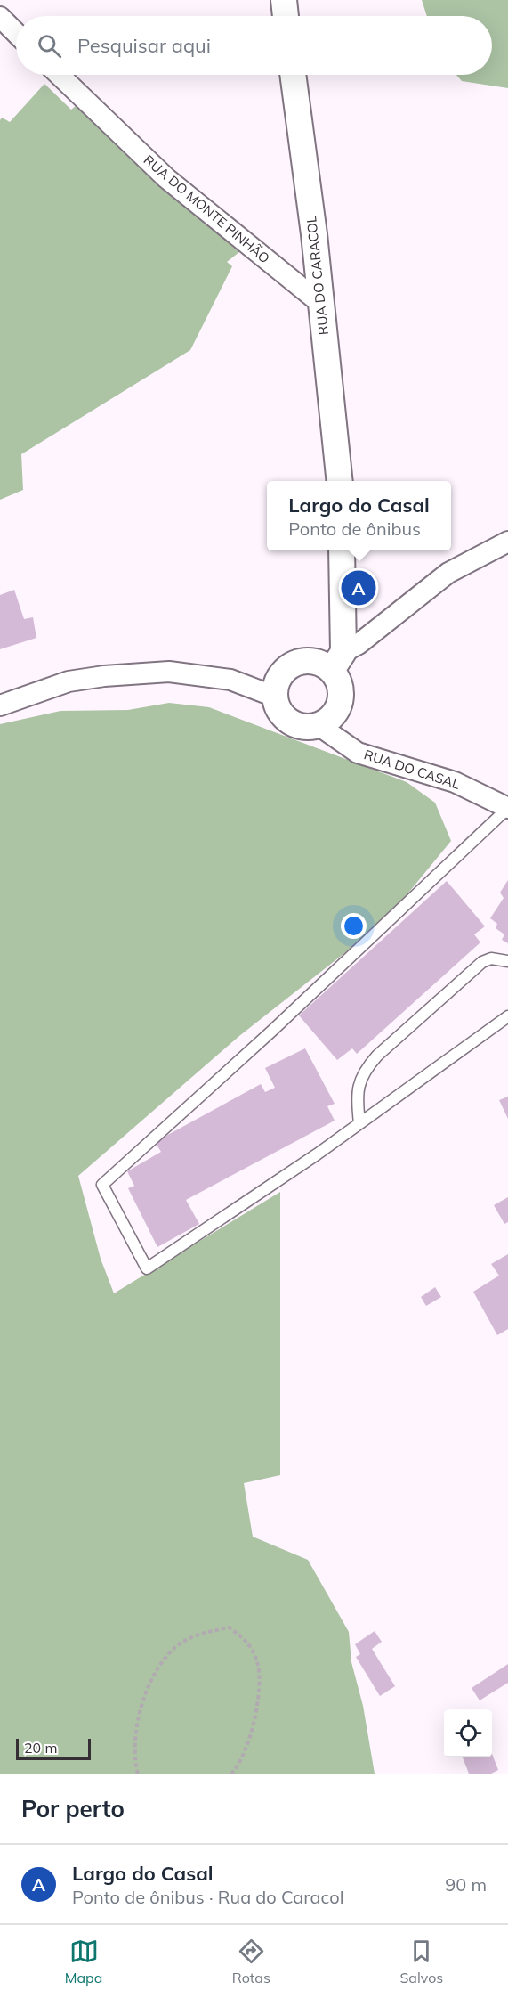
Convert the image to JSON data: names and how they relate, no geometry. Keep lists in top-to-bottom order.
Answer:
{
  "streets": {
    "street": ["RUA DO MONTE PINHÃO", "RUA DO CARACOL", "RUA DO CASAL"]
  },
  "crossings": [
    ["RUA DO MONTE PINHÃO", "RUA DO CARACOL"]
  ],
  "scale_bar": "20 m",
  "page": {
    "search": "Pesquisar aqui",
    "popup": ["Largo do Casal", "Ponto de ônibus"],
    "pins": "A",
    "scale": "20 m",
    "heading": "Por perto",
    "list": [
      {
        "mark": "A",
        "name": "Largo do Casal",
        "note": "Ponto de ônibus · Rua do Caracol",
        "value": "90 m"
      }
    ],
    "nav": ["Mapa", "Rotas", "Salvos"]
  }
}
